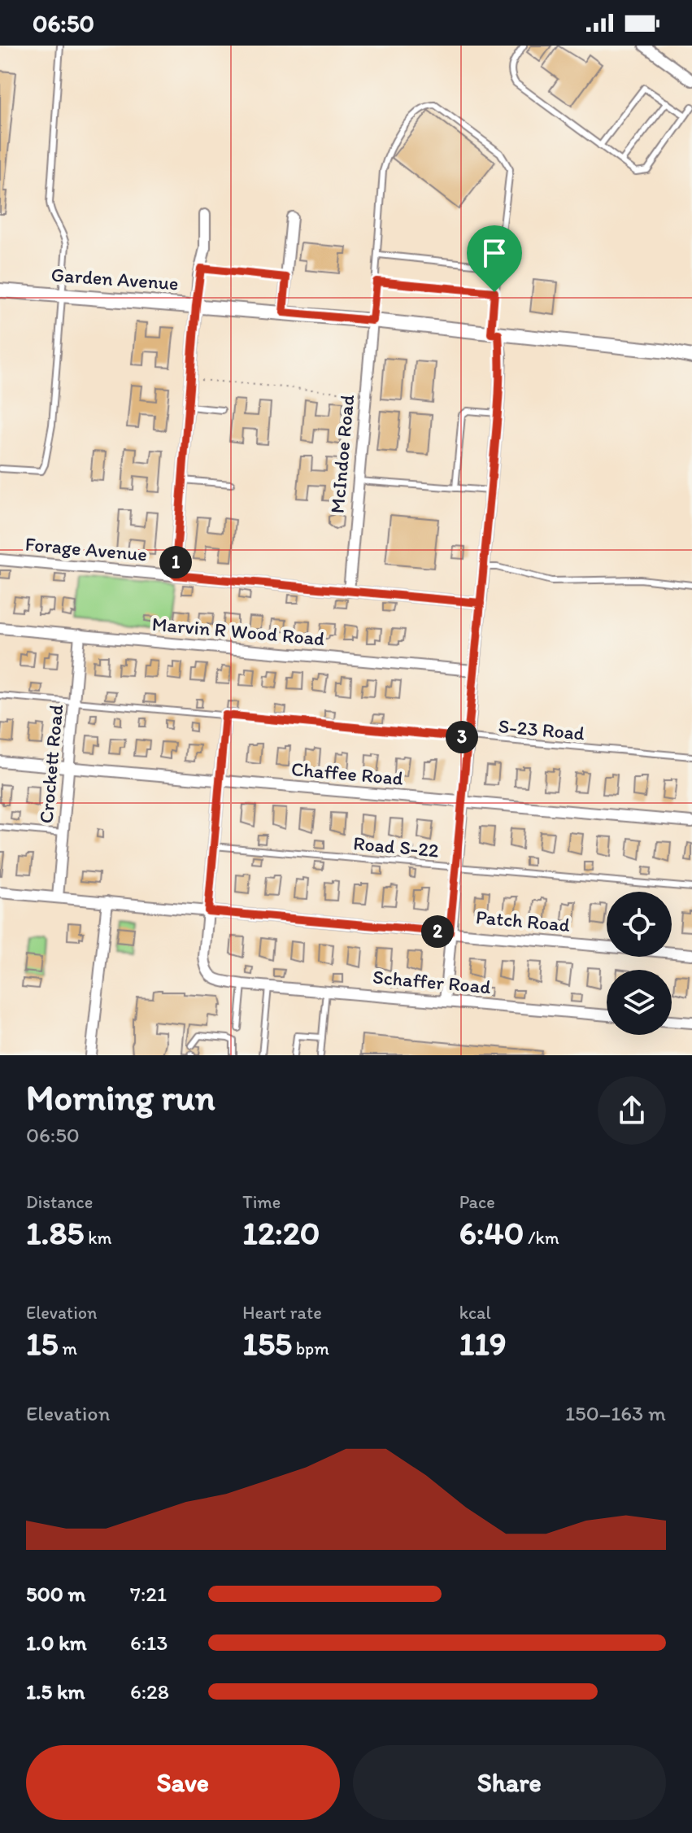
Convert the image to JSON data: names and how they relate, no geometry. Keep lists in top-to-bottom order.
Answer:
{
  "streets": {
    "street": [
      "Garden Avenue",
      "McIndoe Road",
      "Forage Avenue",
      "Marvin R Wood Road",
      "Crockett Road",
      "Chaffee Road",
      "Patch Road",
      "Schaffer Road"
    ],
    "lane": ["S-23 Road", "Road S-22"]
  },
  "crossings": [
    ["Garden Avenue", "McIndoe Road"],
    ["McIndoe Road", "Forage Avenue"],
    ["Marvin R Wood Road", "Crockett Road"],
    ["S-23 Road", "Crockett Road"],
    ["Crockett Road", "Chaffee Road"],
    ["Crockett Road", "Patch Road"],
    ["Patch Road", "Schaffer Road"]
  ],
  "page": {
    "status": "06:50",
    "pins": ["1", "3", "2"],
    "heading": ["Morning run", "06:50"],
    "stats": [
      ["Distance", "1.85 km"],
      ["Time", "12:20"],
      ["Pace", "6:40 /km"],
      ["Elevation", "15 m"],
      ["Heart rate", "155 bpm"],
      ["kcal", "119"]
    ],
    "chart": ["Elevation", "150–163 m"],
    "list": [
      {
        "name": "500 m",
        "note": "7:21"
      },
      {
        "name": "1.0 km",
        "note": "6:13"
      },
      {
        "name": "1.5 km",
        "note": "6:28"
      }
    ],
    "buttons": ["Save", "Share"]
  }
}
